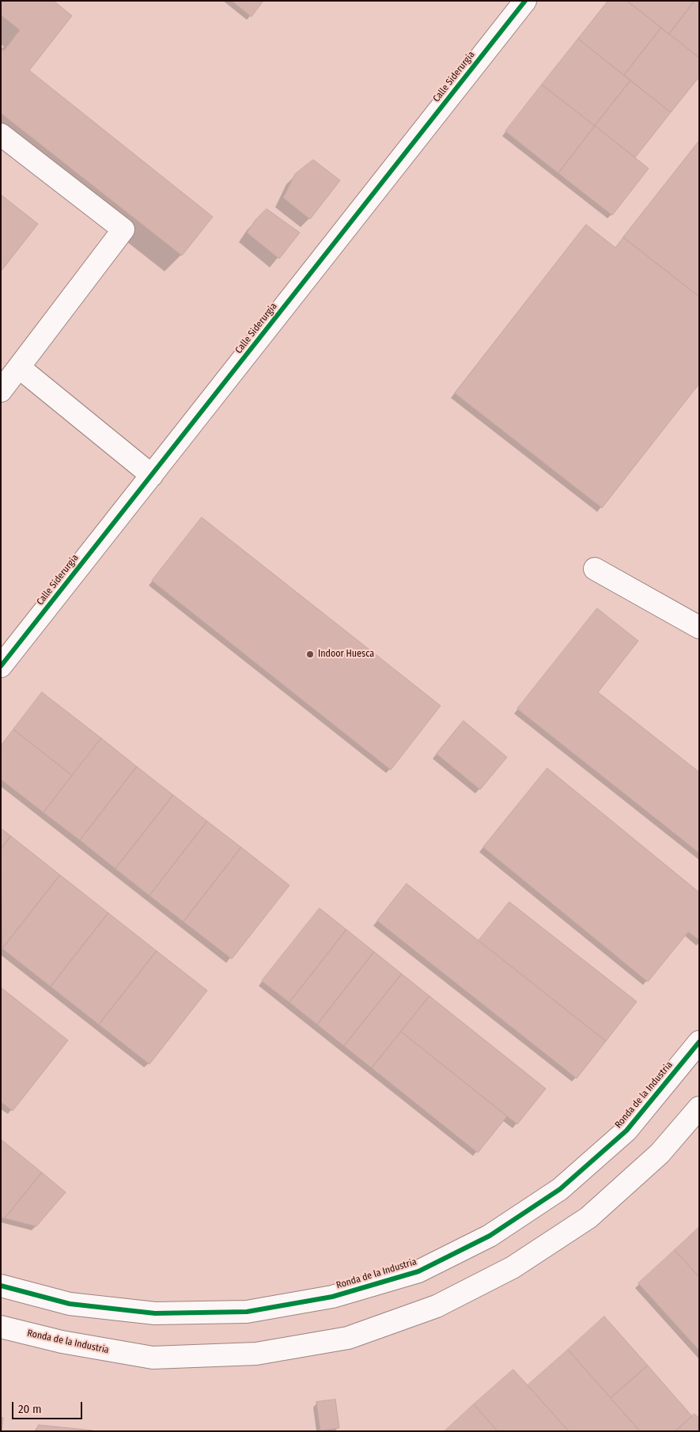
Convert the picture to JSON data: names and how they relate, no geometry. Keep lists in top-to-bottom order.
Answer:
{
  "streets": {
    "street": ["Calle Siderurgia", "Ronda de la Industria"]
  },
  "places": ["Indoor Huesca"],
  "scale_bar": "20 m"
}
